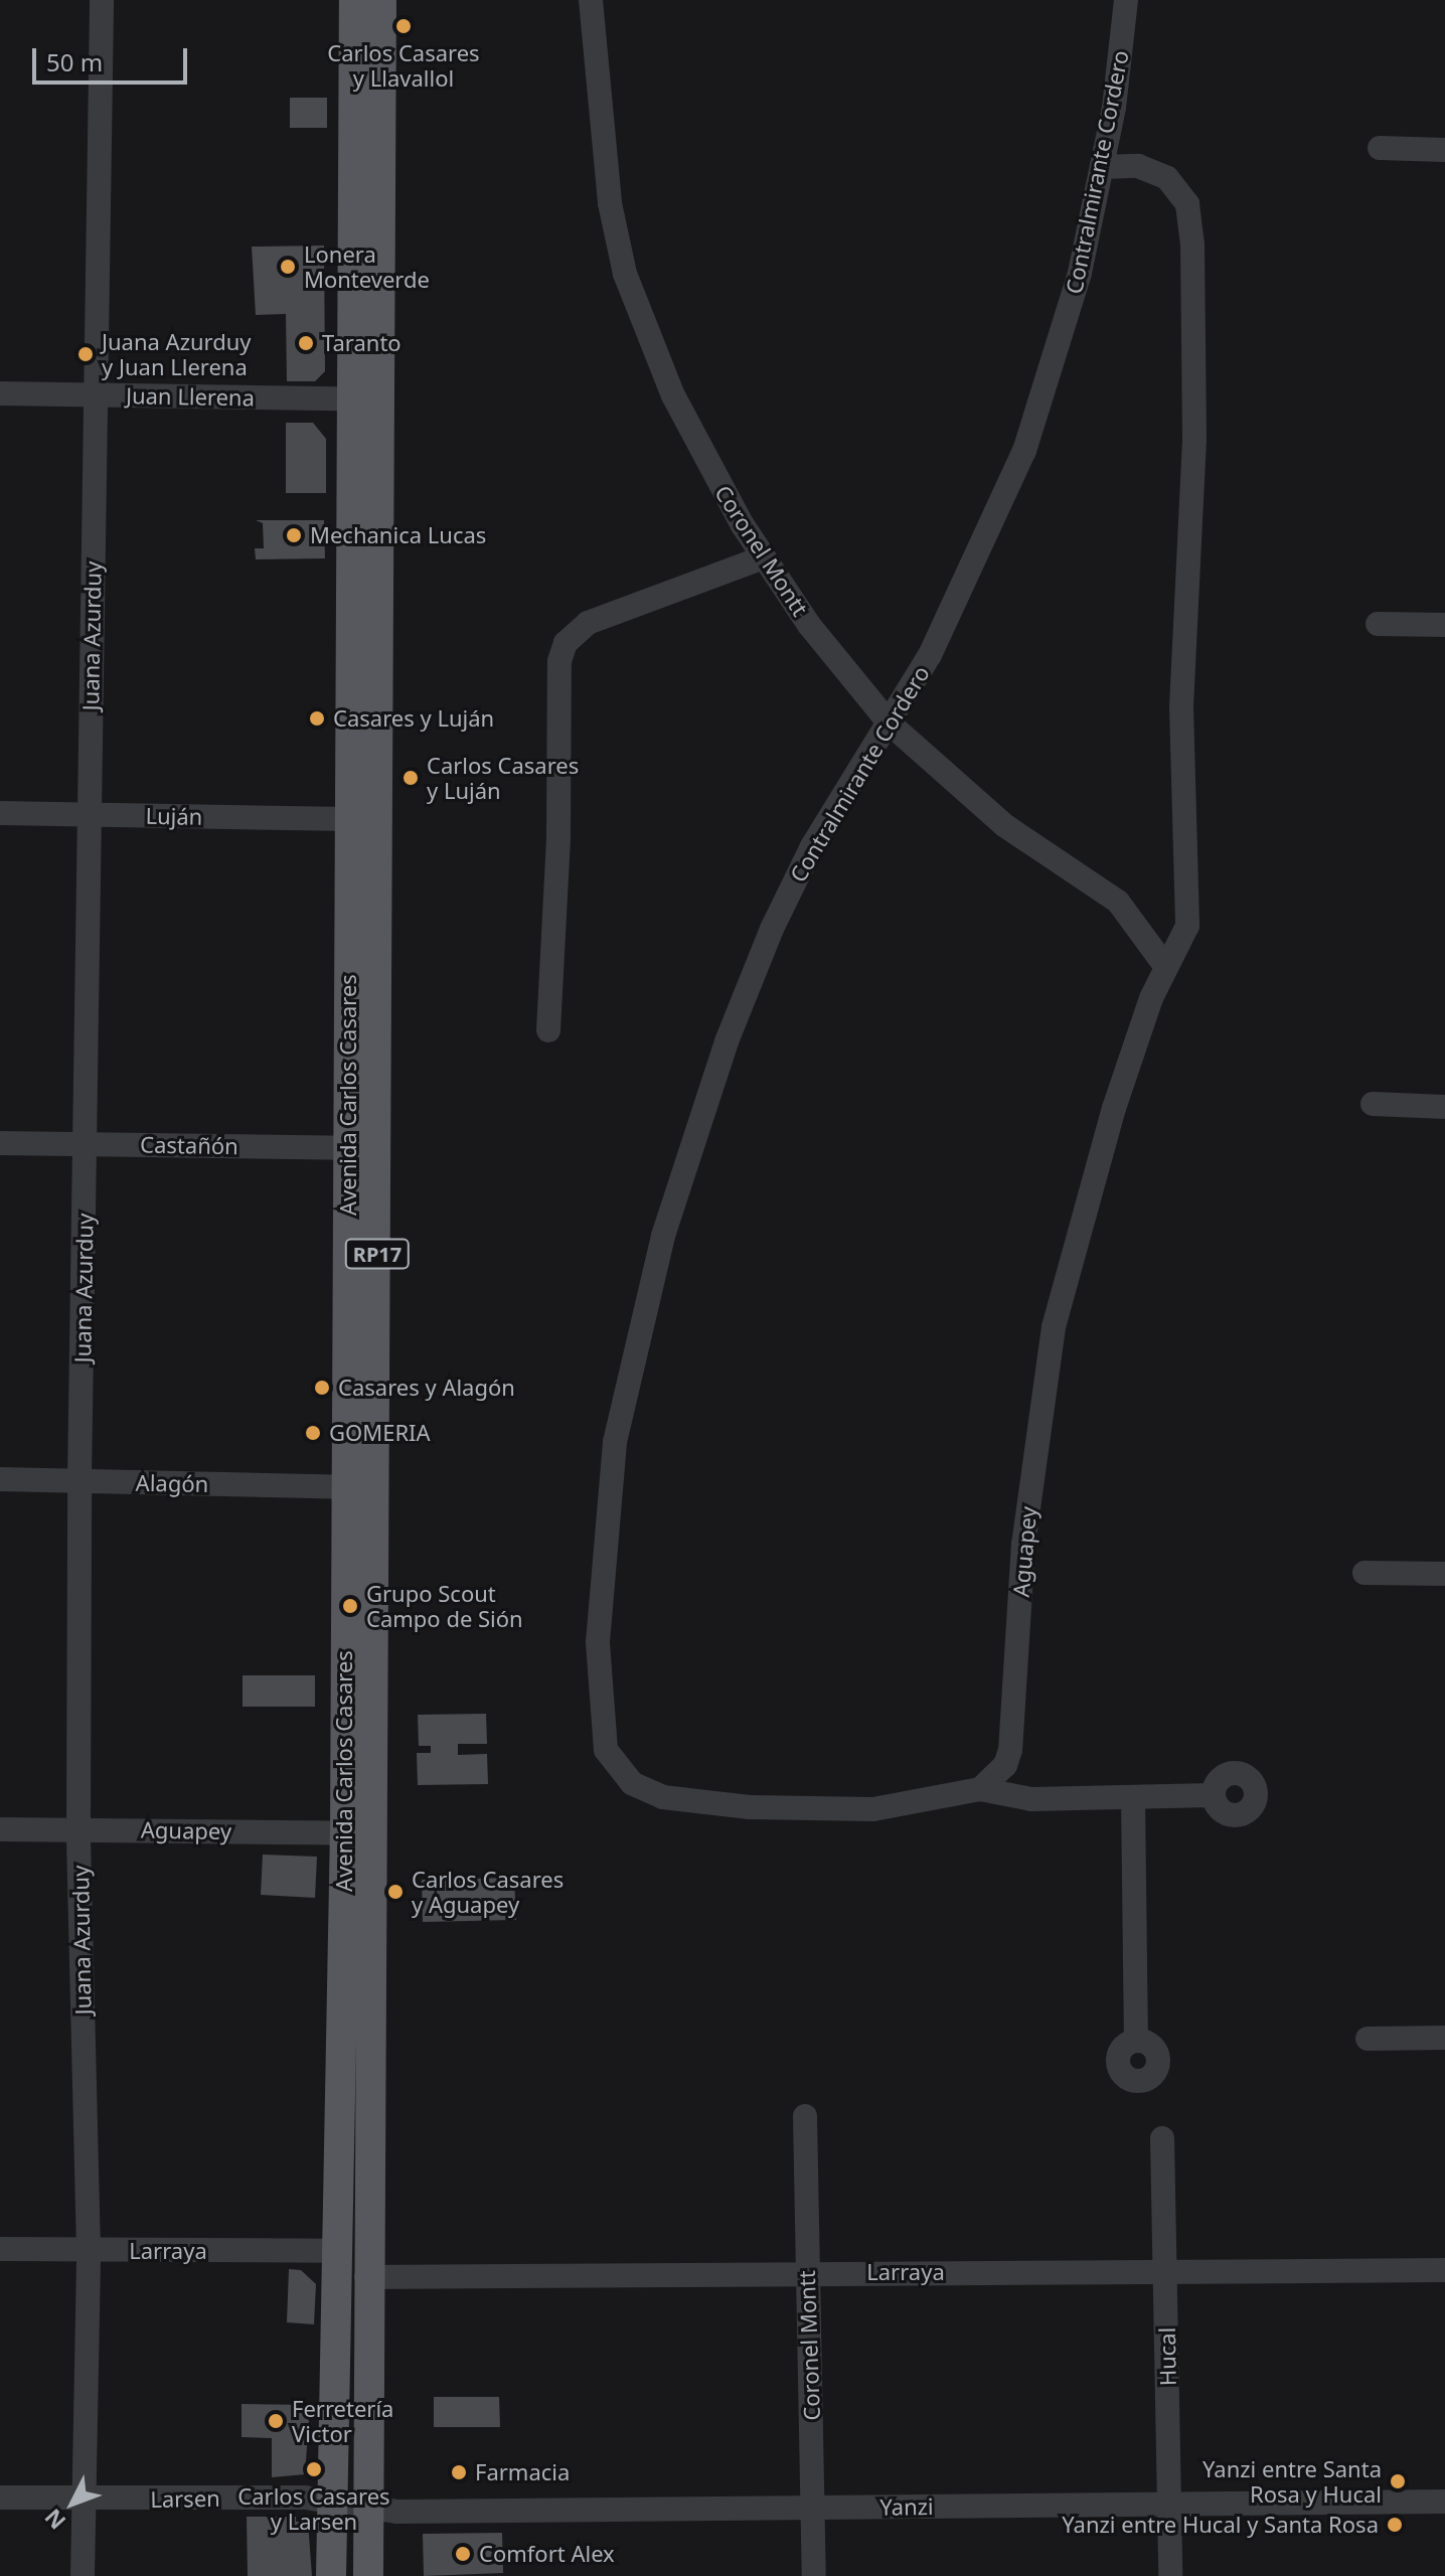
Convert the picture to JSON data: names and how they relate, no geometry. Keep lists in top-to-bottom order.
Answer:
{
  "streets": {
    "main road": ["Avenida Carlos Casares", "RP17"],
    "street": [
      "Contralmirante Cordero",
      "Juan Llerena",
      "Coronel Montt",
      "Juana Azurduy",
      "Luján",
      "Castañón",
      "Alagón",
      "Aguapey",
      "Larraya",
      "Hucal",
      "Larsen",
      "Yanzi"
    ]
  },
  "crossings": [
    ["Contralmirante Cordero", "Coronel Montt"],
    ["Contralmirante Cordero", "Aguapey"],
    ["Juan Llerena", "Juana Azurduy"],
    ["Juan Llerena", "Avenida Carlos Casares"],
    ["Coronel Montt", "Aguapey"],
    ["Coronel Montt", "Larraya"],
    ["Coronel Montt", "Yanzi"],
    ["Juana Azurduy", "Luján"],
    ["Juana Azurduy", "Castañón"],
    ["Juana Azurduy", "Alagón"],
    ["Juana Azurduy", "Aguapey"],
    ["Juana Azurduy", "Larraya"],
    ["Juana Azurduy", "Larsen"],
    ["Luján", "Avenida Carlos Casares"],
    ["Avenida Carlos Casares", "Castañón"],
    ["Avenida Carlos Casares", "Alagón"],
    ["Avenida Carlos Casares", "Aguapey"],
    ["Avenida Carlos Casares", "Larraya"],
    ["Avenida Carlos Casares", "Larsen"],
    ["Avenida Carlos Casares", "Yanzi"],
    ["Larraya", "Hucal"],
    ["Hucal", "Yanzi"],
    ["Larsen", "Yanzi"]
  ],
  "places": [
    "Carlos Casares y Llavallol",
    "Lonera Monteverde",
    "Taranto",
    "Juana Azurduy y Juan Llerena",
    "Mechanica Lucas",
    "Casares y Luján",
    "Carlos Casares y Luján",
    "Casares y Alagón",
    "GOMERIA",
    "Grupo Scout Campo de Sión",
    "Carlos Casares y Aguapey",
    "Ferretería Victor",
    "Carlos Casares y Larsen",
    "Farmacia",
    "Yanzi entre Santa Rosa y Hucal",
    "Yanzi entre Hucal y Santa Rosa",
    "Comfort Alex"
  ],
  "scale_bar": "50 m",
  "north": "bottom left"
}
